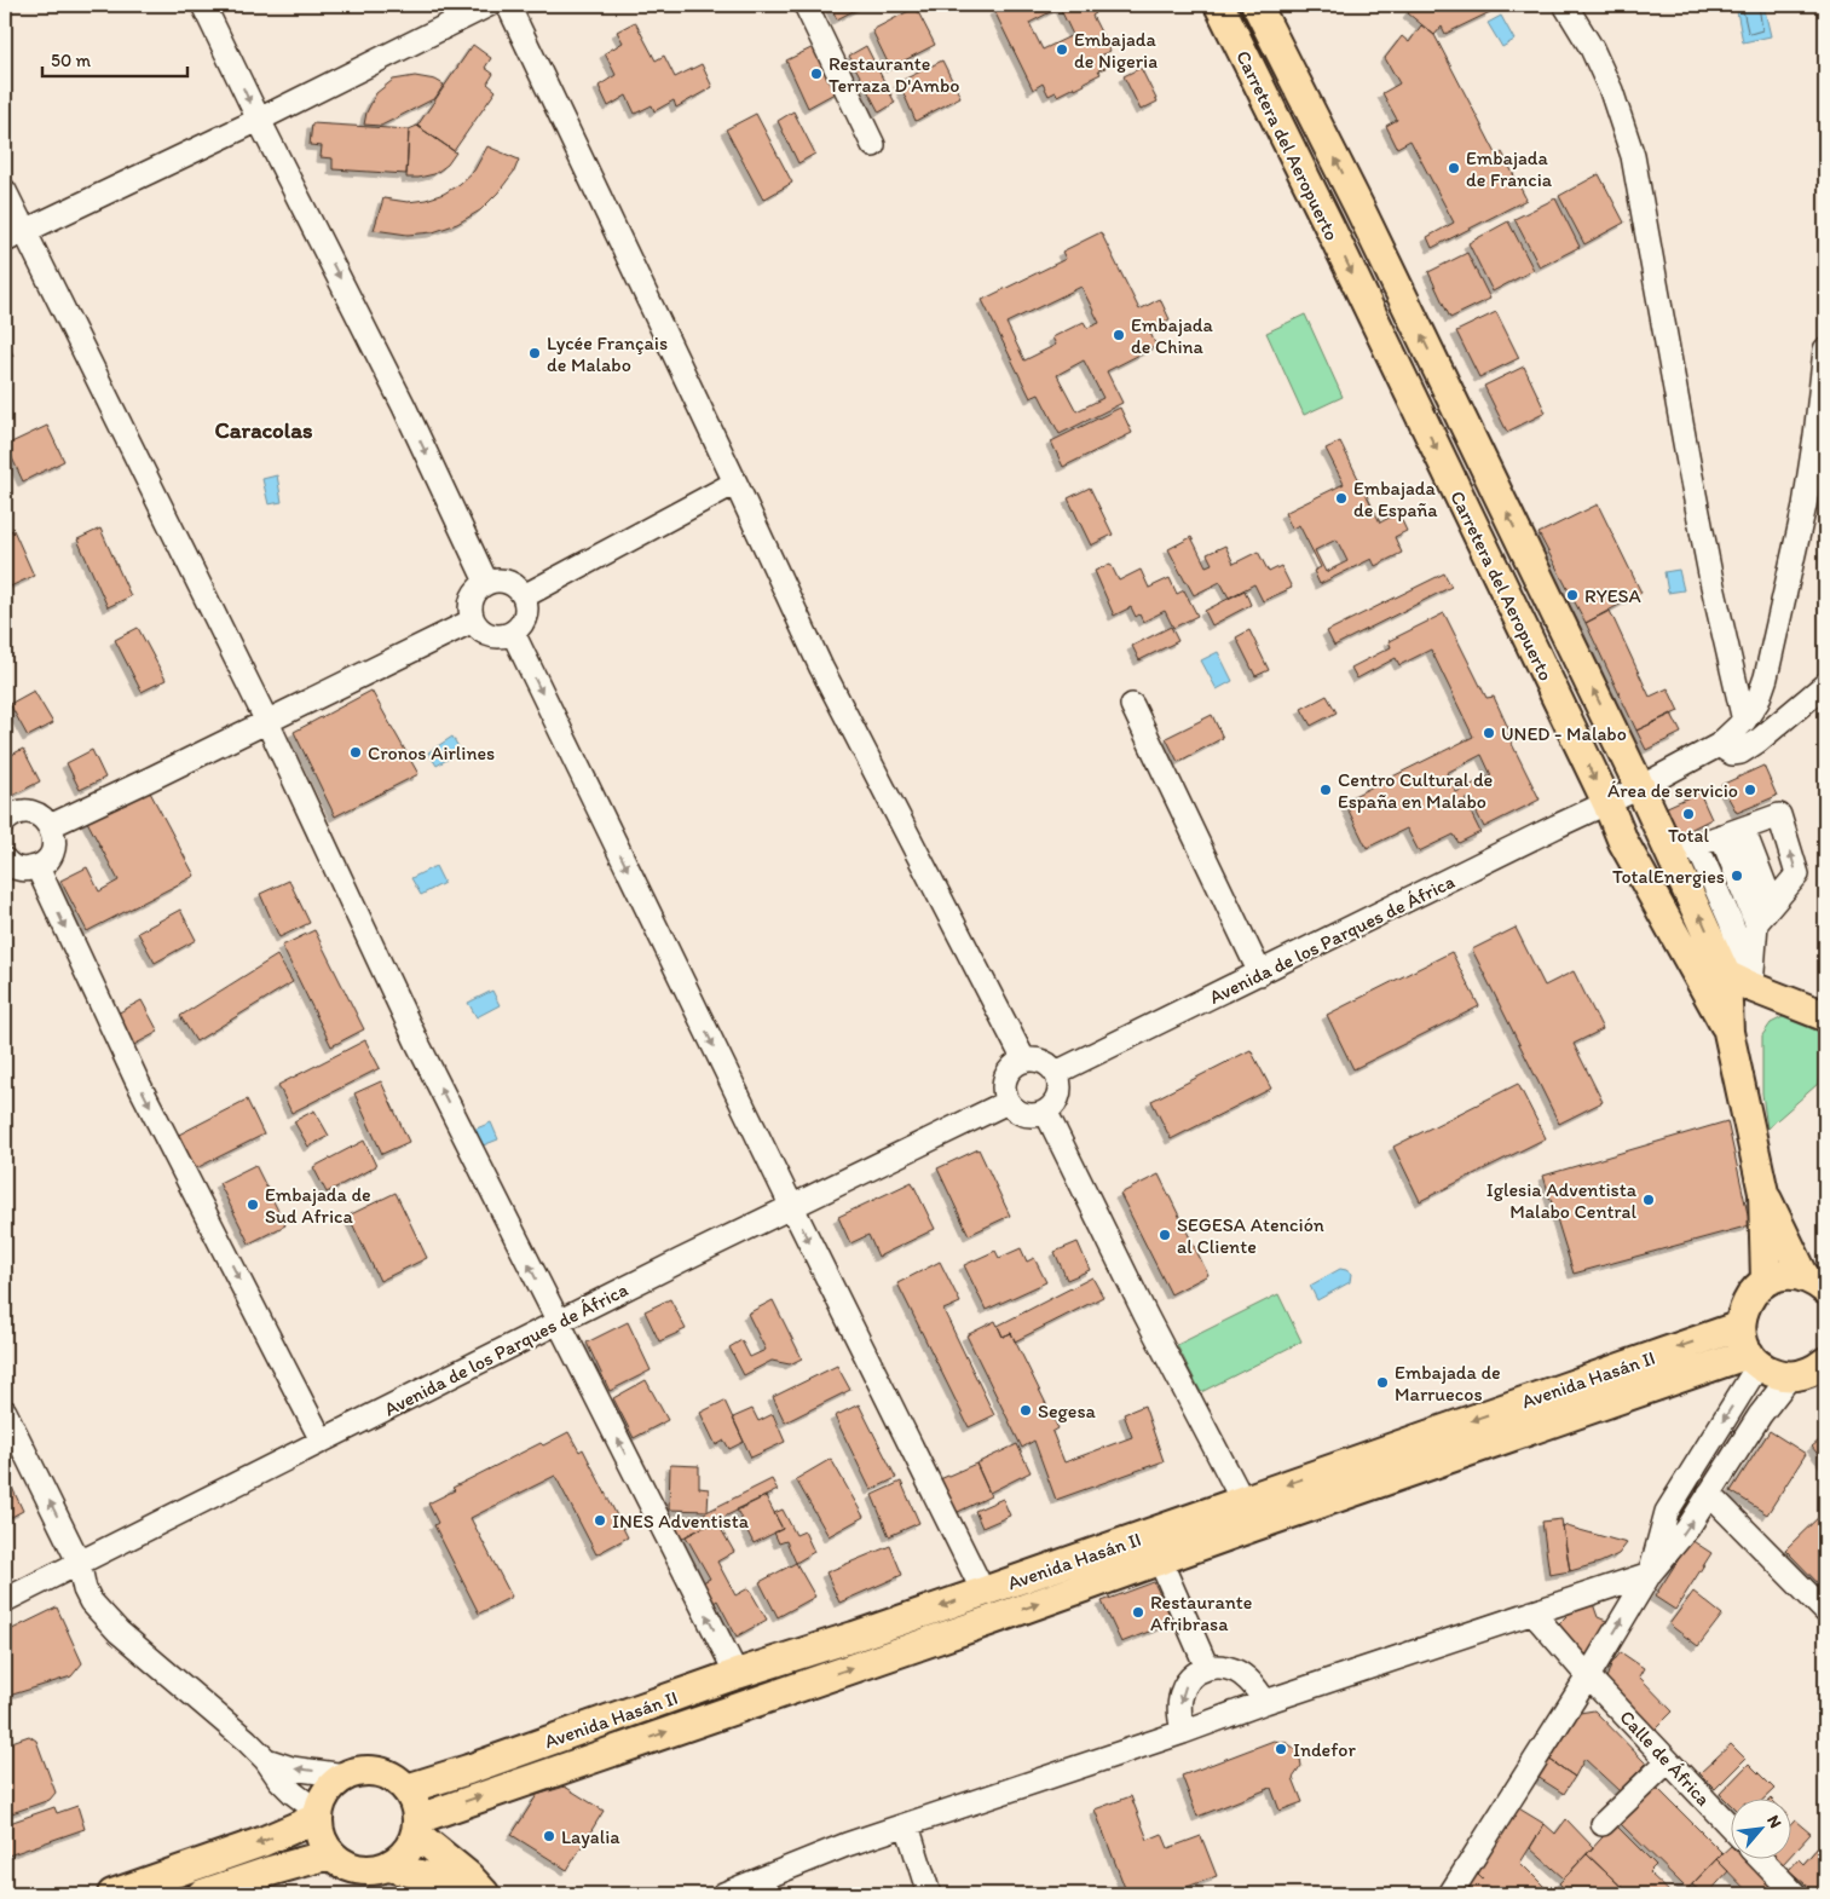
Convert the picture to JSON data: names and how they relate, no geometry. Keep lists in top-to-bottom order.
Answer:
{
  "streets": {
    "main road": ["Carretera del Aeropuerto", "Avenida Hasán II"],
    "street": ["Avenida de los Parques de África", "Calle de África"]
  },
  "crossings": [
    ["Carretera del Aeropuerto", "Avenida de los Parques de África"]
  ],
  "districts": ["Caracolas"],
  "places": [
    "Embajada de Nigeria",
    "Restaurante Terraza D'Ambo",
    "Embajada de Francia",
    "Embajada de China",
    "Lycée Français de Malabo",
    "Embajada de España",
    "RYESA",
    "UNED - Malabo",
    "Cronos Airlines",
    "Centro Cultural de España en Malabo",
    "Área de servicio",
    "Total",
    "TotalEnergies",
    "Iglesia Adventista Malabo Central",
    "Embajada de Sud Africa",
    "SEGESA Atención al Cliente",
    "Embajada de Marruecos",
    "Segesa",
    "INES Adventista",
    "Restaurante Afribrasa",
    "Indefor",
    "Layalia"
  ],
  "scale_bar": "50 m",
  "north": "top right"
}
